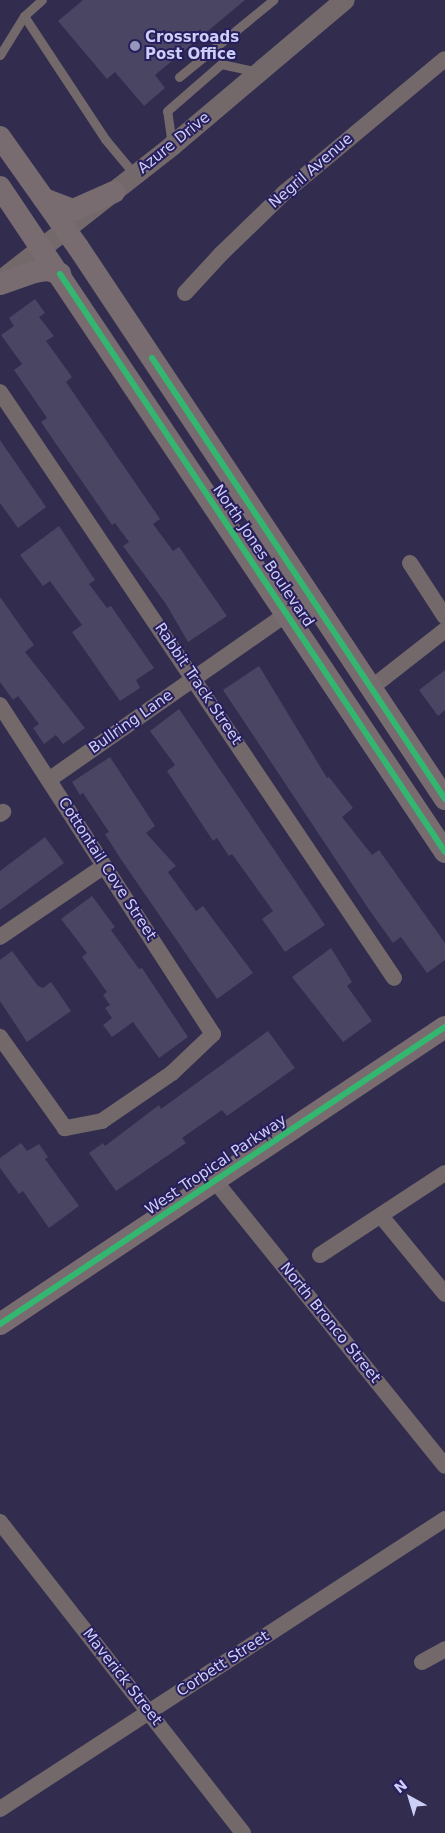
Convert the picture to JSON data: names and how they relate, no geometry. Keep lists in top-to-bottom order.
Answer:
{
  "streets": {
    "main road": ["North Jones Boulevard", "West Tropical Parkway"],
    "street": [
      "Azure Drive",
      "Negril Avenue",
      "Rabbit Track Street",
      "Bullring Lane",
      "Cottontail Cove Street",
      "North Bronco Street",
      "Corbett Street",
      "Maverick Street"
    ]
  },
  "crossings": [
    ["Azure Drive", "North Jones Boulevard"],
    ["North Jones Boulevard", "Bullring Lane"],
    ["Rabbit Track Street", "Bullring Lane"],
    ["Bullring Lane", "Cottontail Cove Street"],
    ["West Tropical Parkway", "North Bronco Street"],
    ["Corbett Street", "Maverick Street"]
  ],
  "places": ["Crossroads Post Office"],
  "north": "top left"
}
